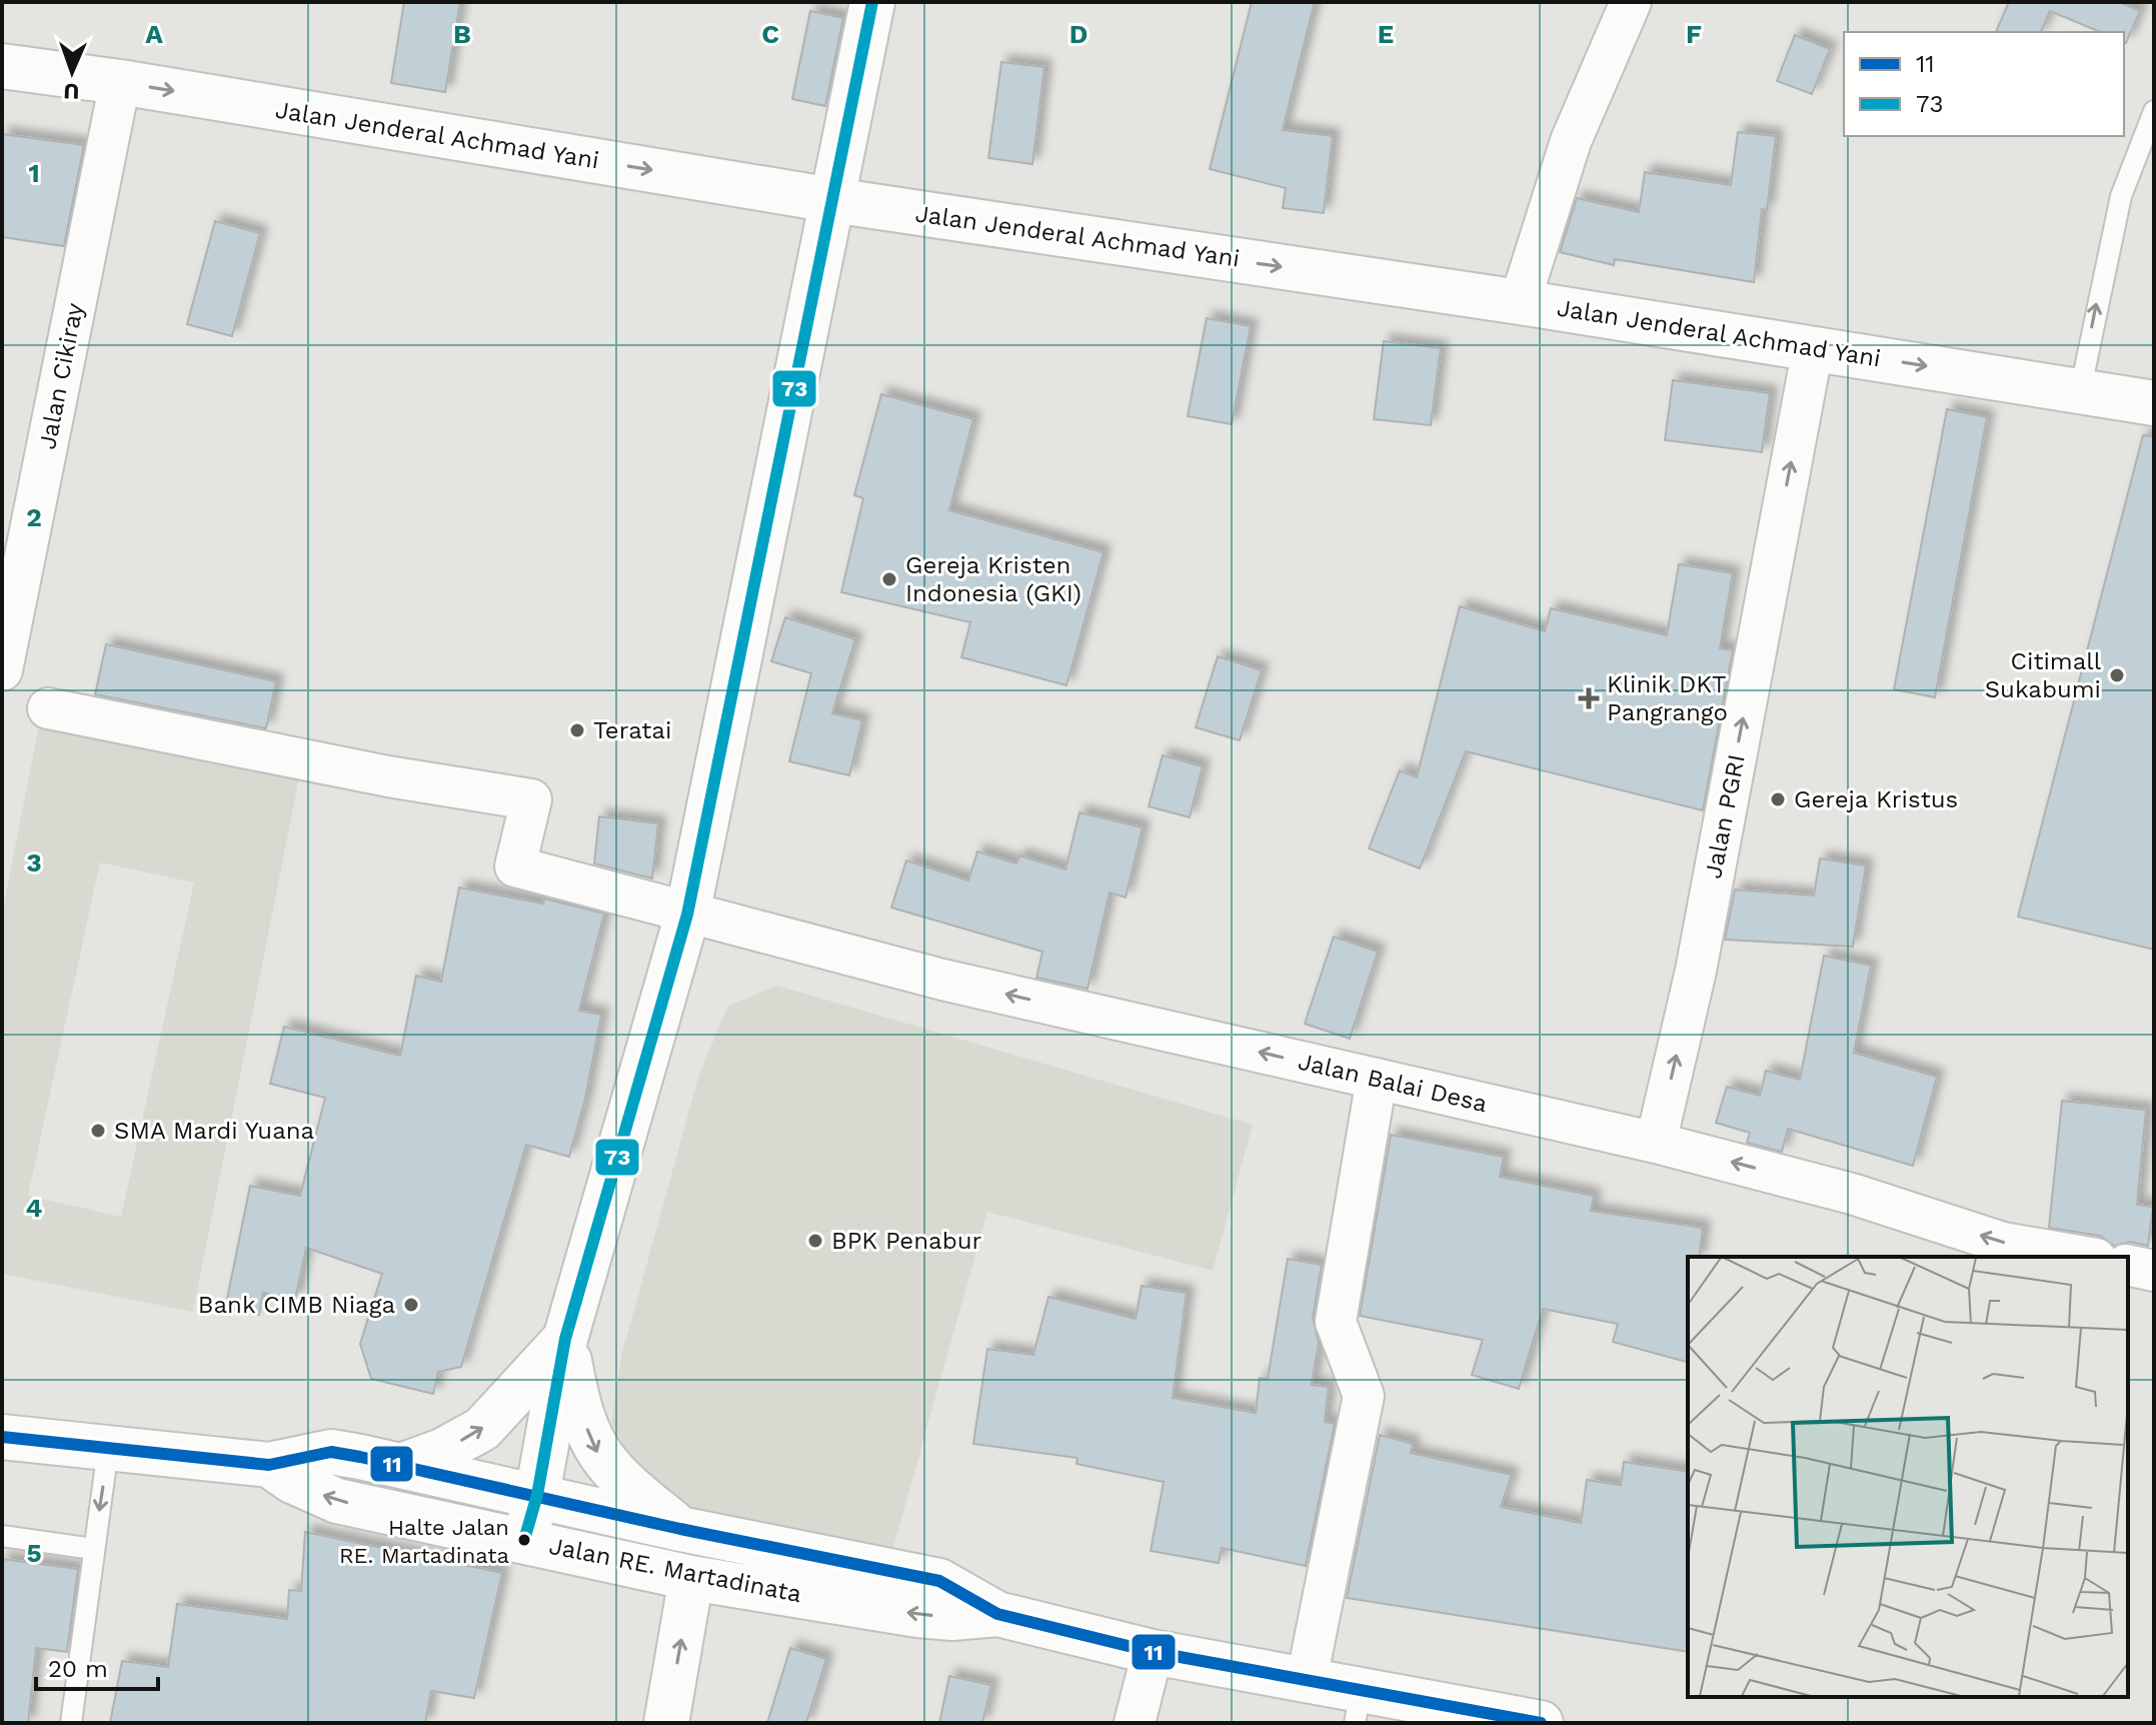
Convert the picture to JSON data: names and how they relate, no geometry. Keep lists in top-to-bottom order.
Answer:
{
  "streets": {
    "main road": ["Jalan Jenderal Achmad Yani", "Jalan RE. Martadinata"],
    "street": ["Jalan Cikiray", "Jalan PGRI", "Jalan Balai Desa"]
  },
  "crossings": [
    ["Jalan Jenderal Achmad Yani", "Jalan Cikiray"],
    ["Jalan Jenderal Achmad Yani", "Jalan PGRI"],
    ["Jalan PGRI", "Jalan Balai Desa"]
  ],
  "one_way": ["Jalan Jenderal Achmad Yani", "Jalan PGRI", "Jalan Balai Desa"],
  "places": {
    "other": [
      "Gereja Kristen Indonesia (GKI)",
      "Citimall Sukabumi",
      "Teratai",
      "Gereja Kristus",
      "SMA Mardi Yuana",
      "BPK Penabur",
      "Bank CIMB Niaga",
      "Halte Jalan RE. Martadinata"
    ],
    "health": ["Klinik DKT Pangrango"]
  },
  "lines": ["transit line 73", "transit line 11"],
  "legend": ["11", "73"],
  "scale_bar": "20 m",
  "north": "bottom",
  "grid": {
    "columns": [
      "A",
      "B",
      "C",
      "D",
      "E",
      "F"
    ],
    "rows": [
      "1",
      "2",
      "3",
      "4",
      "5"
    ]
  }
}
